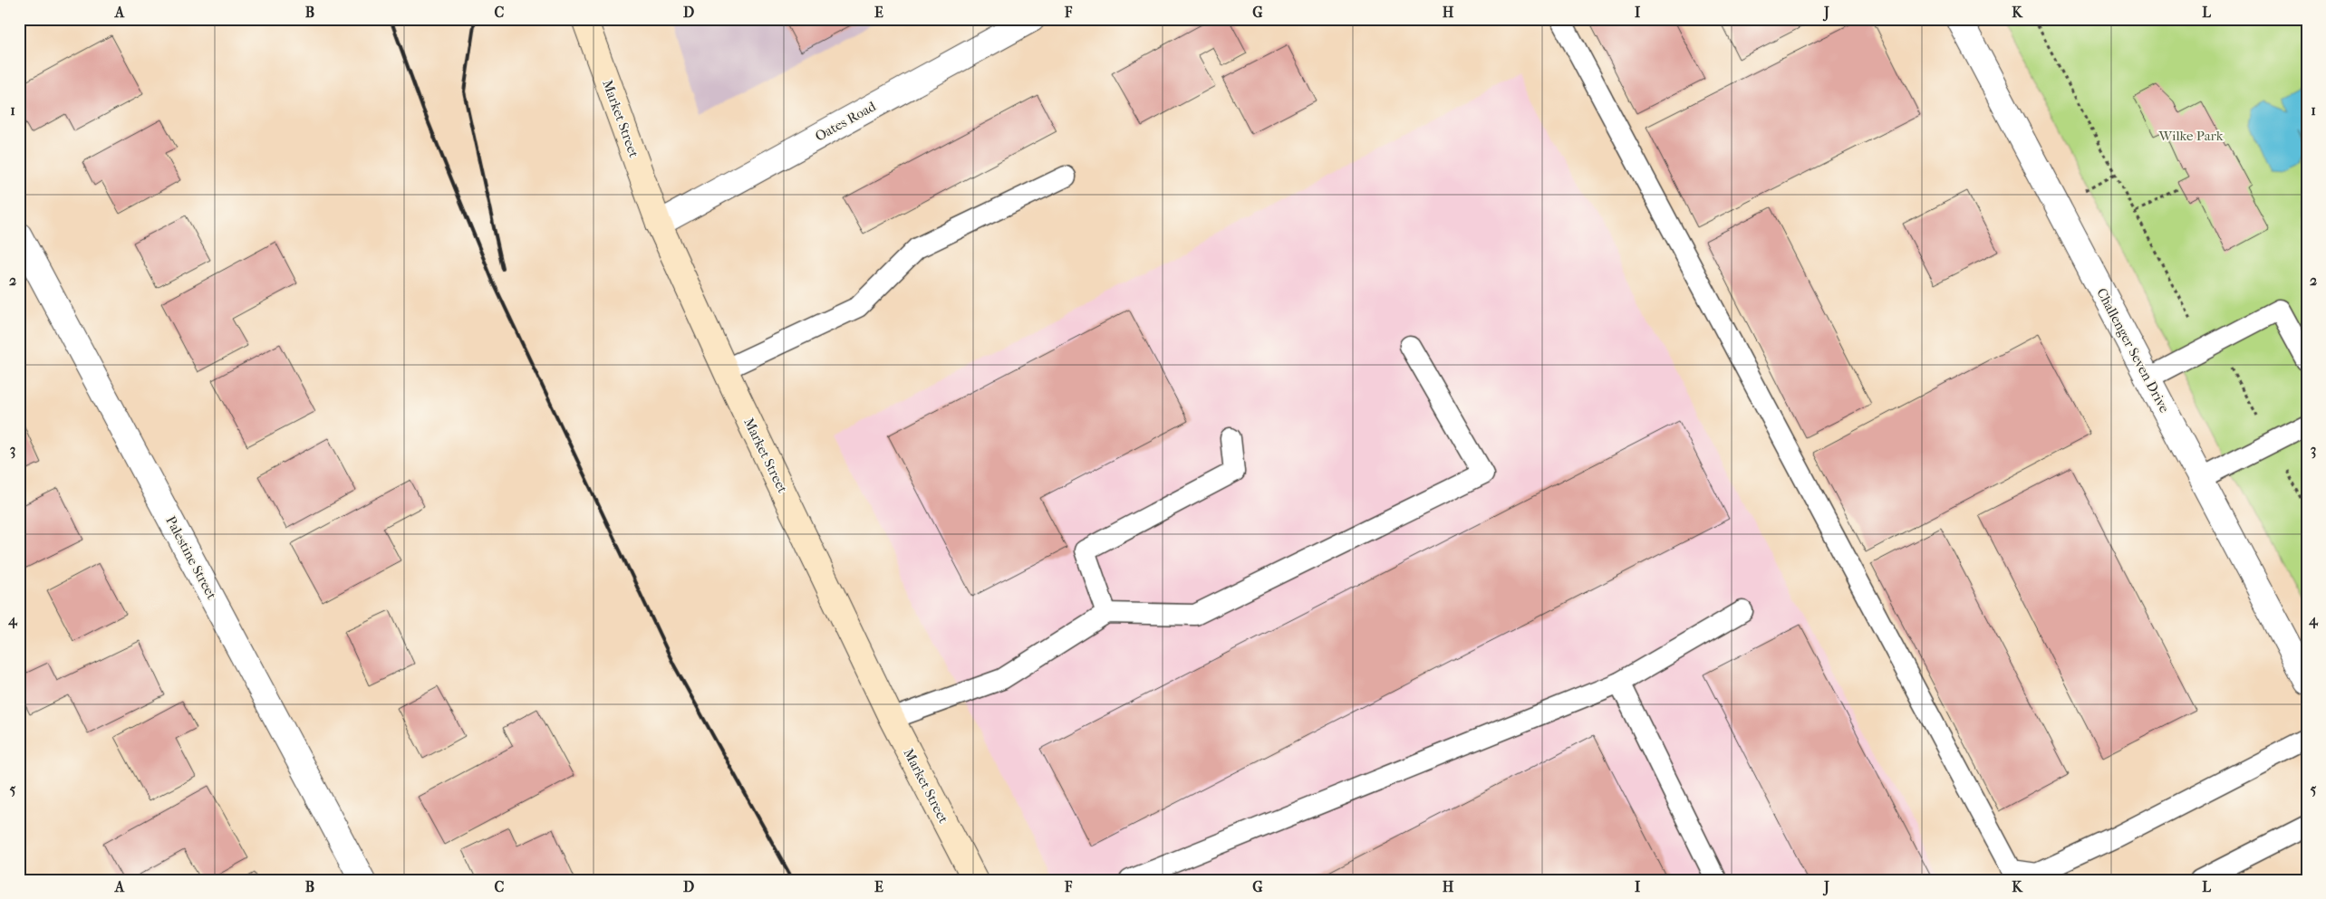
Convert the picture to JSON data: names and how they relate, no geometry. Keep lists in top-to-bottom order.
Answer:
{
  "streets": {
    "main road": ["Market Street"],
    "street": ["Oates Road", "Challenger Seven Drive", "Palestine Street"]
  },
  "crossings": [
    ["Market Street", "Oates Road"]
  ],
  "parks": ["Wilke Park"],
  "grid": {
    "columns": [
      "A",
      "B",
      "C",
      "D",
      "E",
      "F",
      "G",
      "H",
      "I",
      "J",
      "K",
      "L"
    ],
    "rows": [
      "1",
      "2",
      "3",
      "4",
      "5"
    ]
  }
}
